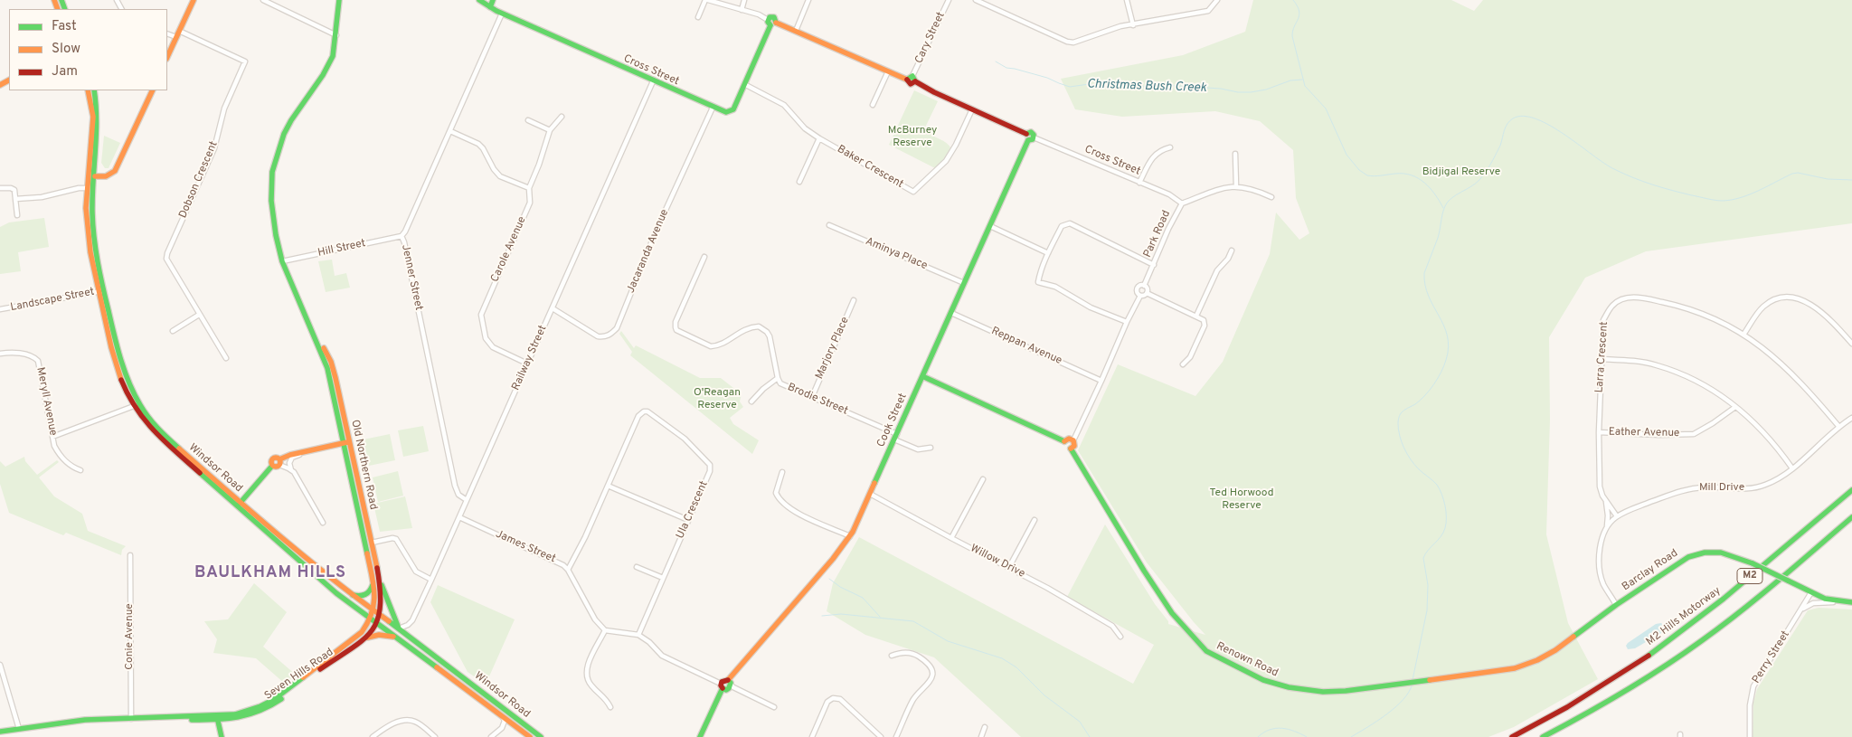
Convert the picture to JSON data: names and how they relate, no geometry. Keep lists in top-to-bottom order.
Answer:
{
  "streets": {
    "main road": [
      "Cross Street",
      "Cook Street",
      "Old Northern Road",
      "Windsor Road",
      "Barclay Road",
      "M2",
      "M2 Hills Motorway",
      "Renown Road",
      "Seven Hills Road"
    ],
    "street": [
      "Cary Street",
      "Baker Crescent",
      "Dobson Crescent",
      "Park Road",
      "Hill Street",
      "Carole Avenue",
      "Jacaranda Avenue",
      "Aminya Place",
      "Jenner Street",
      "Landscape Street",
      "Reppan Avenue",
      "Marjory Place",
      "Larra Crescent",
      "Railway Street",
      "Brodie Street",
      "Meryll Avenue",
      "Eather Avenue",
      "Mill Drive",
      "Ula Crescent",
      "James Street",
      "Willow Drive",
      "Conie Avenue",
      "Perry Street"
    ]
  },
  "crossings": [
    ["Cross Street", "Baker Crescent"],
    ["Cross Street", "Park Road"],
    ["Cross Street", "Jacaranda Avenue"],
    ["Cross Street", "Jenner Street"],
    ["Cross Street", "Railway Street"],
    ["Cross Street", "Cook Street"],
    ["Hill Street", "Jenner Street"],
    ["Hill Street", "Old Northern Road"],
    ["Carole Avenue", "Railway Street"],
    ["Jacaranda Avenue", "Railway Street"],
    ["Aminya Place", "Cook Street"],
    ["Jenner Street", "Railway Street"],
    ["Landscape Street", "Windsor Road"],
    ["Reppan Avenue", "Cook Street"],
    ["Marjory Place", "Brodie Street"],
    ["Larra Crescent", "Eather Avenue"],
    ["Larra Crescent", "Mill Drive"],
    ["Railway Street", "Windsor Road"],
    ["Railway Street", "James Street"],
    ["Brodie Street", "Cook Street"],
    ["Cook Street", "Willow Drive"],
    ["Old Northern Road", "Windsor Road"],
    ["Old Northern Road", "Seven Hills Road"],
    ["Windsor Road", "Seven Hills Road"],
    ["Mill Drive", "Barclay Road"],
    ["Barclay Road", "Perry Street"],
    ["Barclay Road", "Renown Road"],
    ["Conie Avenue", "Seven Hills Road"]
  ],
  "districts": ["BAULKHAM HILLS"],
  "water": ["Christmas Bush Creek"],
  "parks": [
    "McBurney Reserve",
    "Bidjigal Reserve",
    "O'Reagan Reserve",
    "Ted Horwood Reserve"
  ],
  "legend": ["Fast", "Slow", "Jam"]
}
